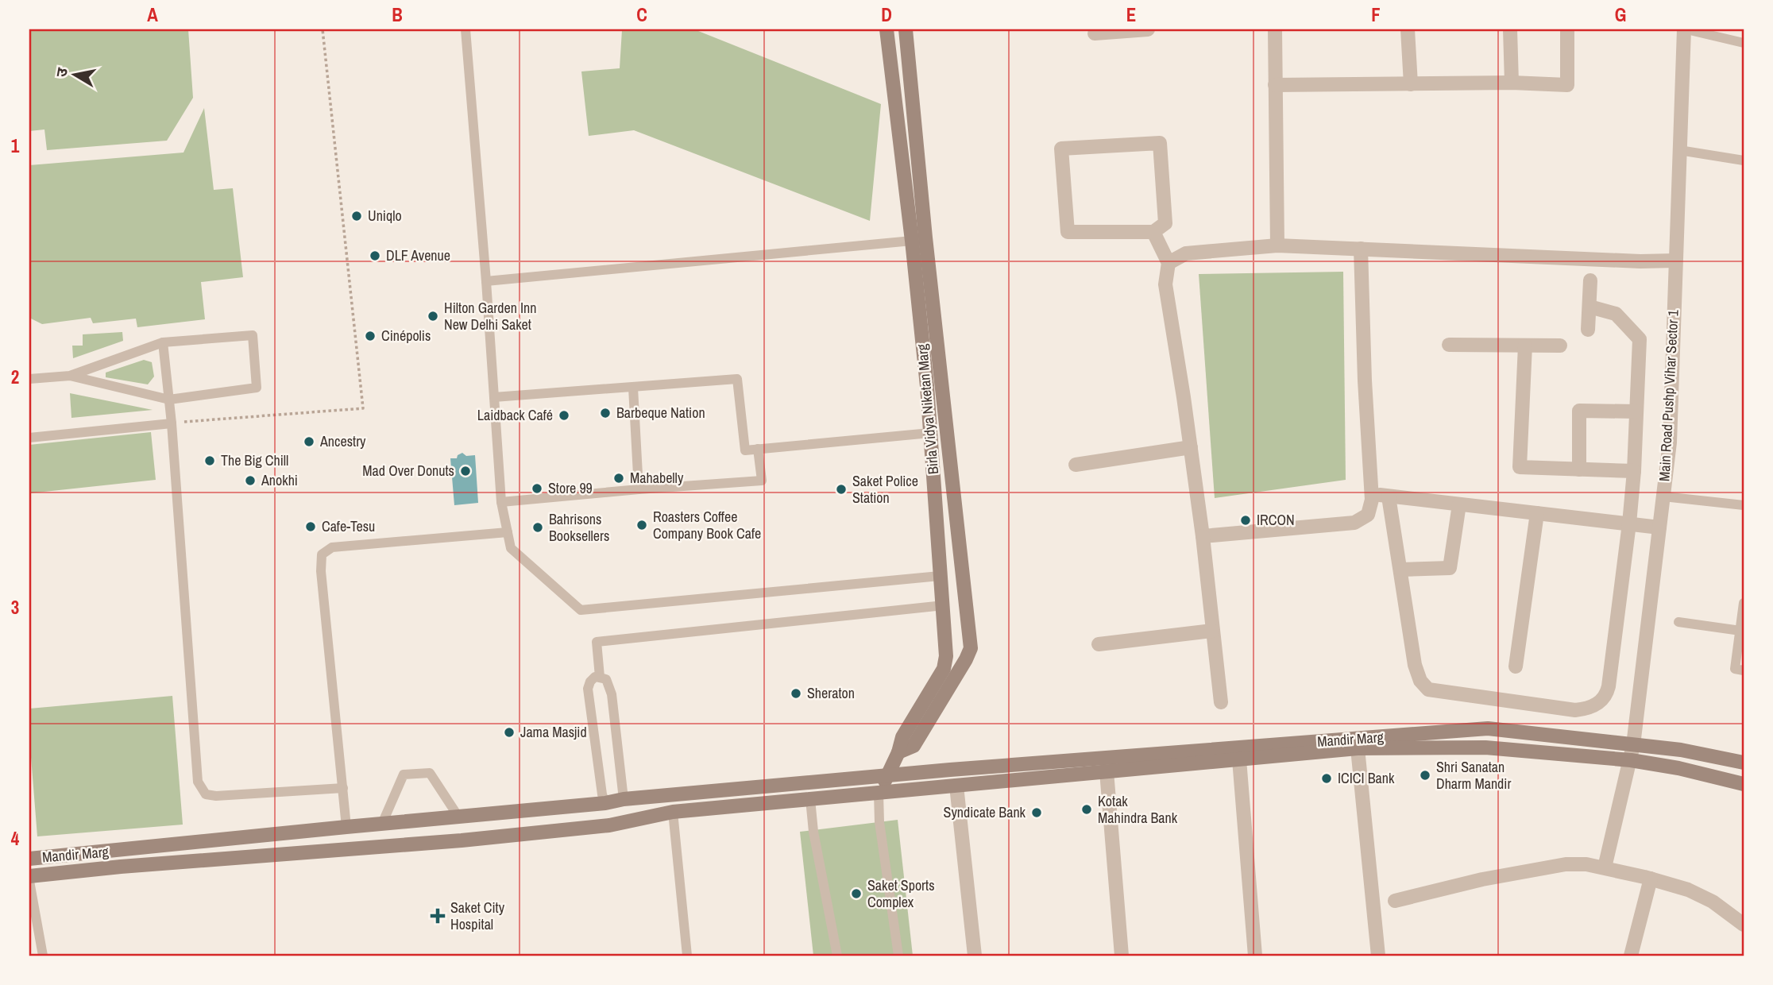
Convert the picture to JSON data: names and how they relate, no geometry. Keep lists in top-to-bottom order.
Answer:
{
  "streets": {
    "main road": ["Birla Vidya Niketan Marg", "Mandir Marg"],
    "street": ["Main Road Pushp Vihar Sector 1"]
  },
  "crossings": [
    ["Main Road Pushp Vihar Sector 1", "Mandir Marg"],
    ["Birla Vidya Niketan Marg", "Mandir Marg"]
  ],
  "places": {
    "other": [
      "Uniqlo",
      "DLF Avenue",
      "Hilton Garden Inn New Delhi Saket",
      "Cinépolis",
      "Barbeque Nation",
      "Laidback Café",
      "Ancestry",
      "The Big Chill",
      "Mad Over Donuts",
      "Mahabelly",
      "Anokhi",
      "Store 99",
      "Saket Police Station",
      "IRCON",
      "Roasters Coffee Company Book Cafe",
      "Cafe-Tesu",
      "Bahrisons Booksellers",
      "Sheraton",
      "Jama Masjid",
      "Shri Sanatan Dharm Mandir",
      "ICICI Bank",
      "Kotak Mahindra Bank",
      "Syndicate Bank",
      "Saket Sports Complex"
    ],
    "health": ["Saket City Hospital"]
  },
  "north": "left",
  "grid": {
    "columns": [
      "A",
      "B",
      "C",
      "D",
      "E",
      "F",
      "G"
    ],
    "rows": [
      "1",
      "2",
      "3",
      "4"
    ]
  }
}
